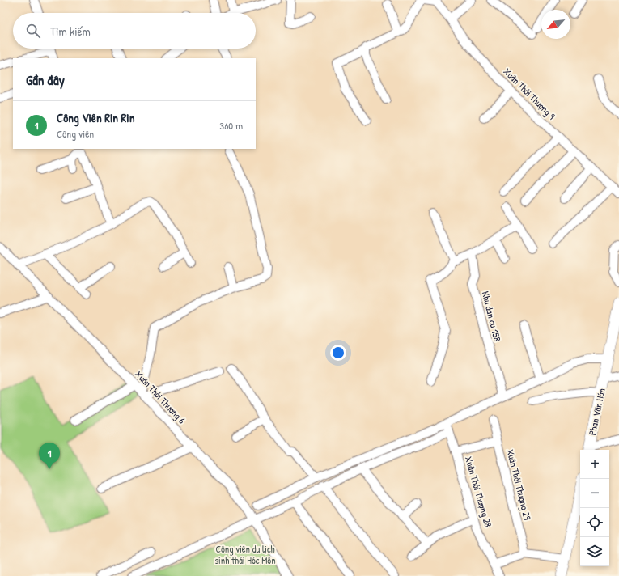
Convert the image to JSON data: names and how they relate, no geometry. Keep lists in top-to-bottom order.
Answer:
{
  "streets": {
    "main road": ["Phan Văn Hớn"],
    "street": [
      "Xuân Thới Thượng 9",
      "Khu dan cu 158",
      "Xuân Thới Thượng 6",
      "Xuân Thới Thượng 29",
      "Xuân Thới Thượng 28"
    ]
  },
  "parks": ["Công viên du lịch sinh thái Hóc Môn"],
  "north": "bottom left",
  "page": {
    "search": "Tìm kiếm",
    "heading": "Gần đây",
    "list": [
      {
        "mark": "1",
        "name": "Công Viên Rin Rin",
        "note": "Công viên",
        "value": "360 m"
      }
    ],
    "pins": "1",
    "map_buttons": ["+", "−"]
  }
}
